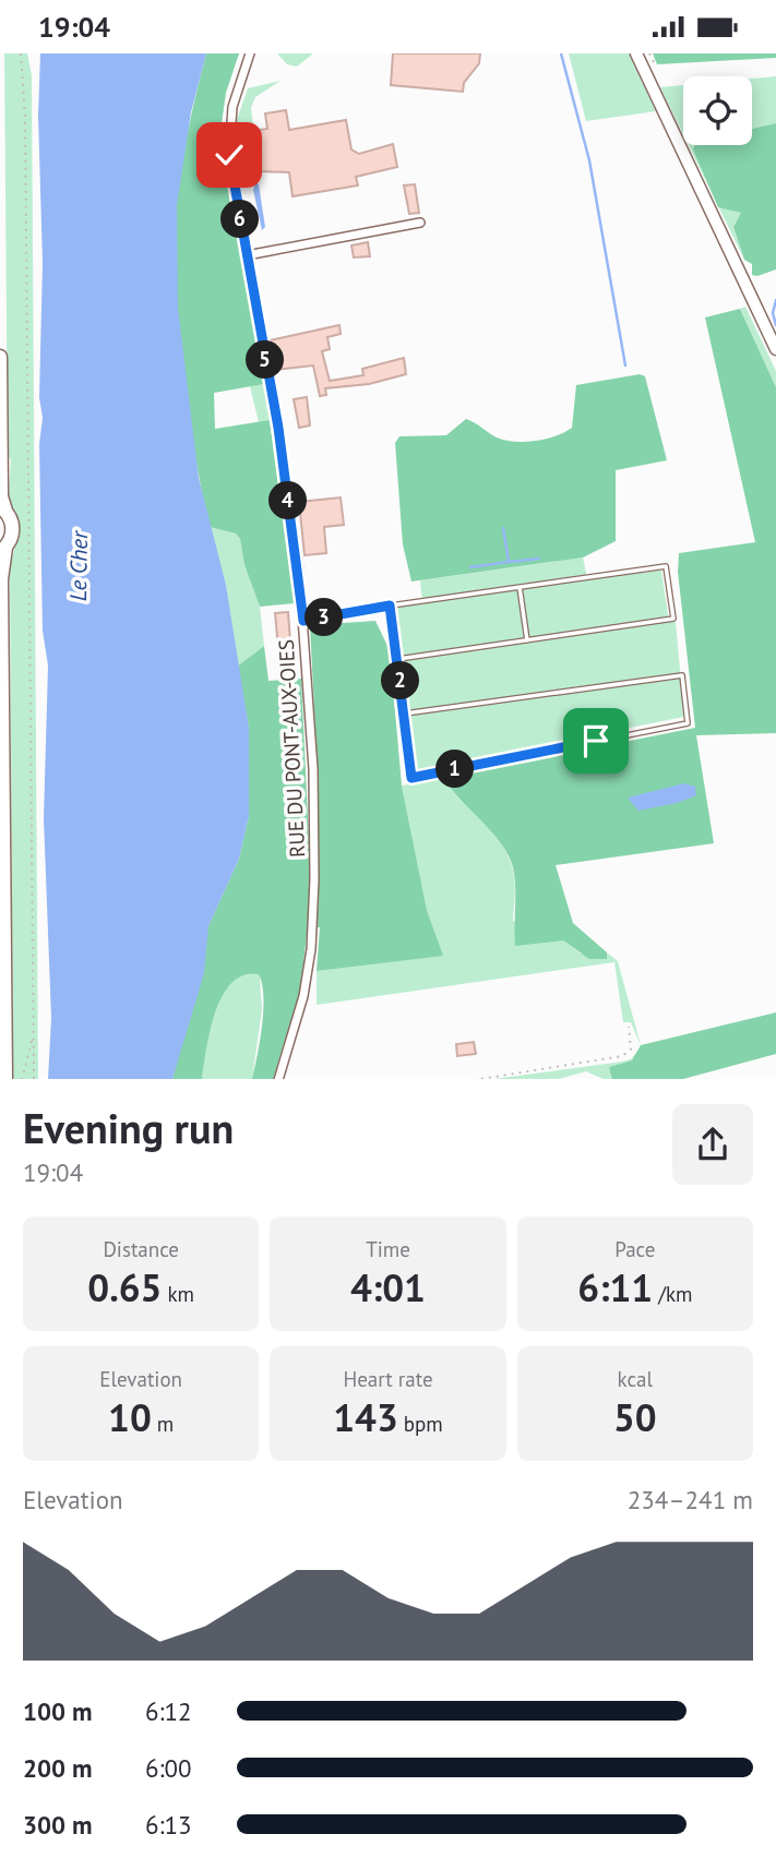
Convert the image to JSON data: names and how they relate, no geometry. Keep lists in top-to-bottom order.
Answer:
{
  "streets": {
    "street": ["RUE DU PONT-AUX-OIES"]
  },
  "water": ["Le Cher"],
  "page": {
    "status": "19:04",
    "pins": [
      "6",
      "5",
      "4",
      "3",
      "2",
      "1"
    ],
    "heading": ["Evening run", "19:04"],
    "stats": [
      ["Distance", "0.65 km"],
      ["Time", "4:01"],
      ["Pace", "6:11 /km"],
      ["Elevation", "10 m"],
      ["Heart rate", "143 bpm"],
      ["kcal", "50"]
    ],
    "chart": ["Elevation", "234–241 m"],
    "list": [
      {
        "name": "100 m",
        "note": "6:12"
      },
      {
        "name": "200 m",
        "note": "6:00"
      },
      {
        "name": "300 m",
        "note": "6:13"
      }
    ]
  }
}
